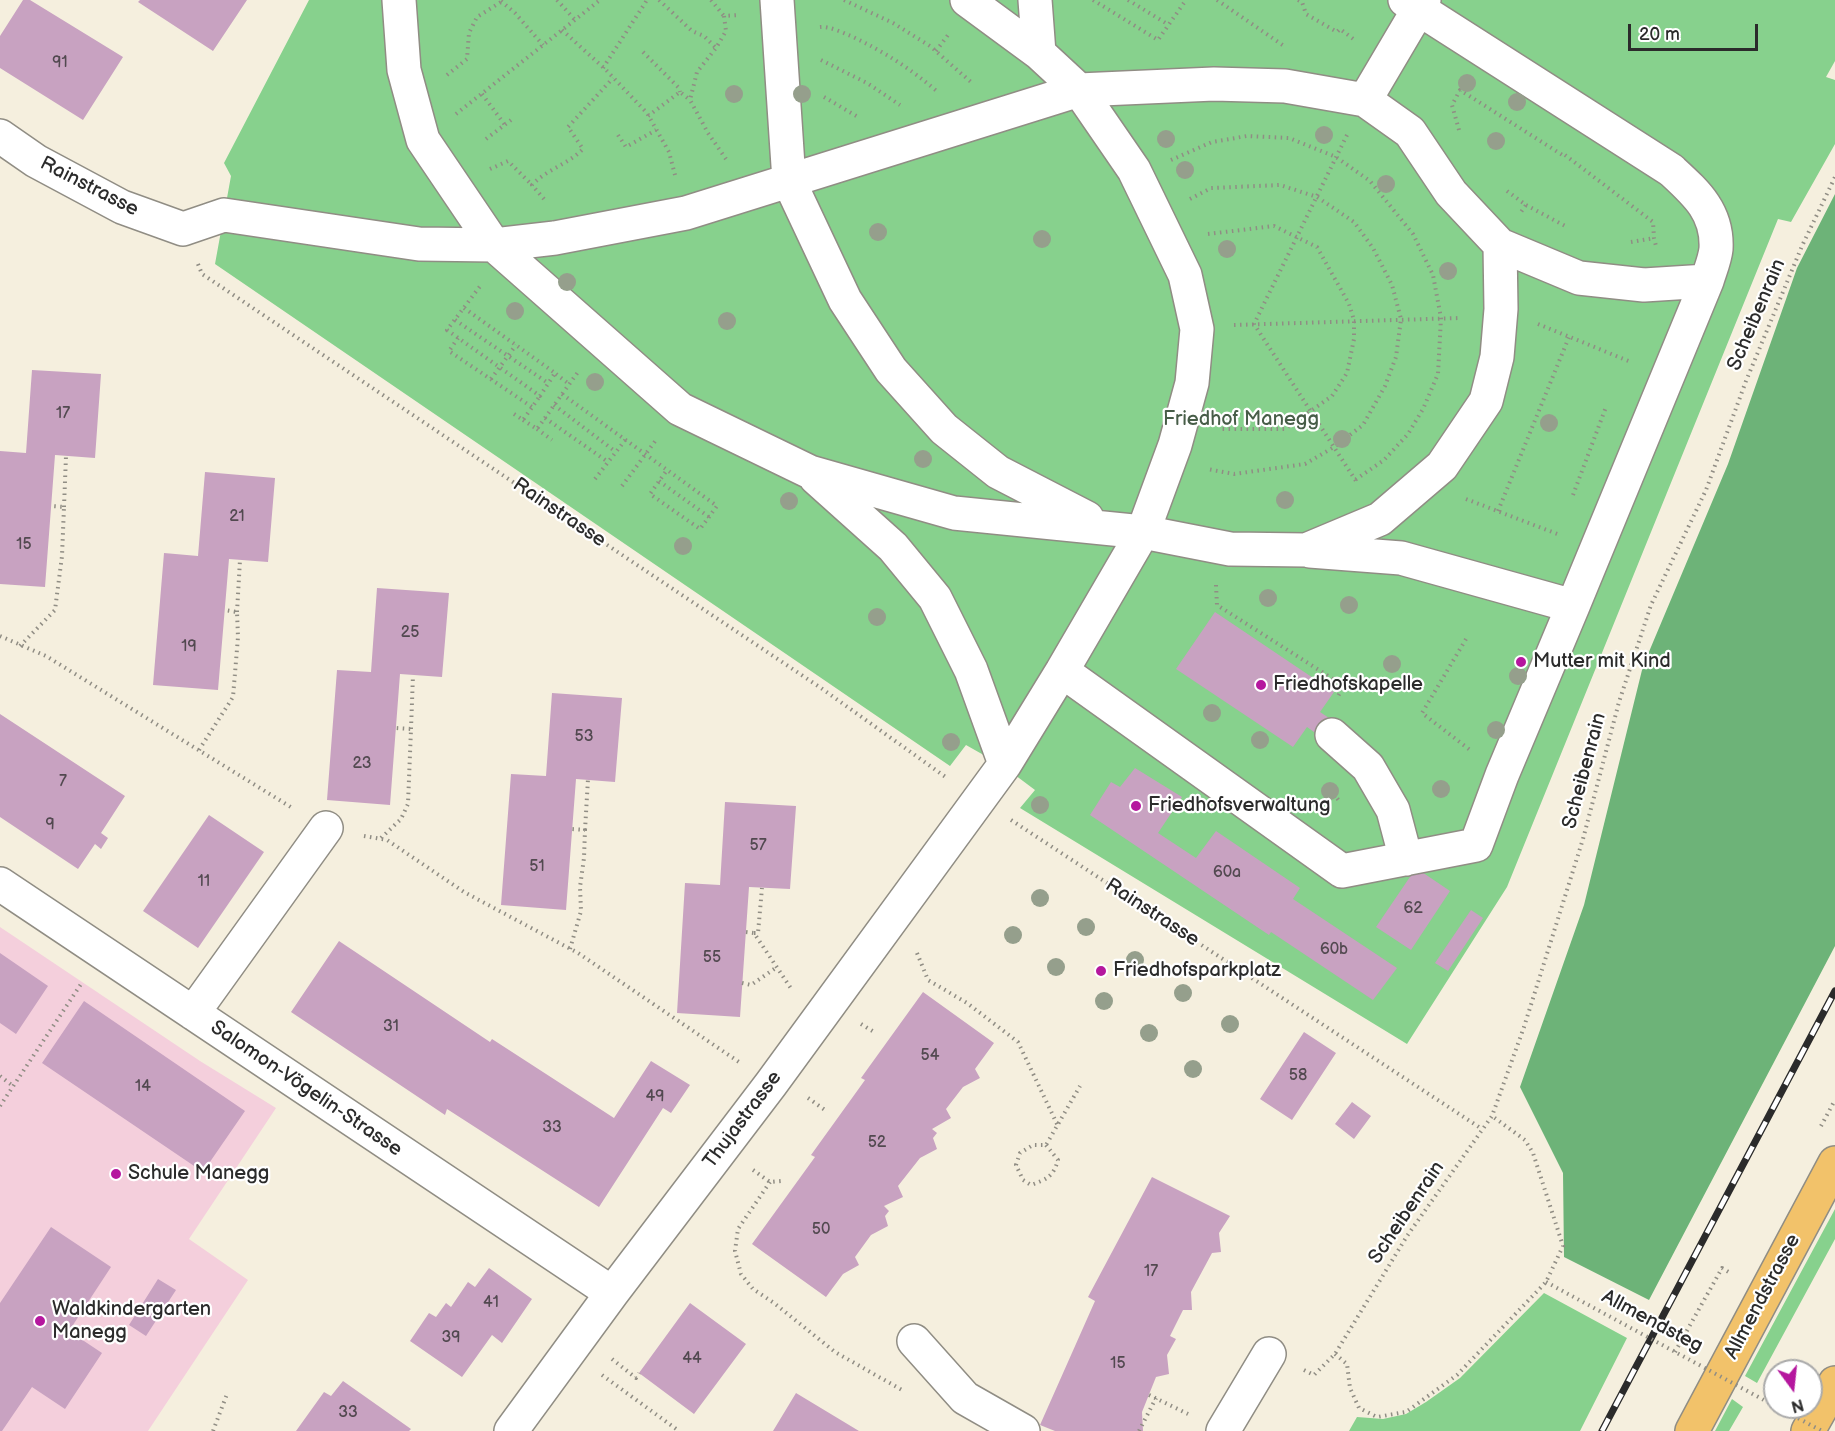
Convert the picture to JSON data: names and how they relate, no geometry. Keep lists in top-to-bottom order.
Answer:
{
  "streets": {
    "main road": ["Allmendstrasse"],
    "street": ["Rainstrasse", "Salomon-Vögelin-Strasse", "Thujastrasse"],
    "path": ["Scheibenrain", "Allmendsteg"]
  },
  "crossings": [
    ["Rainstrasse", "Scheibenrain"],
    ["Rainstrasse", "Thujastrasse"],
    ["Scheibenrain", "Allmendsteg"],
    ["Salomon-Vögelin-Strasse", "Thujastrasse"]
  ],
  "parks": ["Friedhof Manegg"],
  "places": [
    "Mutter mit Kind",
    "Friedhofskapelle",
    "Friedhofsverwaltung",
    "Friedhofsparkplatz",
    "Schule Manegg",
    "Waldkindergarten Manegg"
  ],
  "house_numbers": [
    "91",
    "17",
    "21",
    "15",
    "25",
    "19",
    "53",
    "23",
    "7",
    "9",
    "57",
    "51",
    "60a",
    "11",
    "62",
    "60b",
    "55",
    "31",
    "54",
    "58",
    "14",
    "49",
    "33",
    "52",
    "50",
    "17",
    "41",
    "39",
    "44",
    "15",
    "33"
  ],
  "scale_bar": "20 m",
  "north": "bottom"
}
